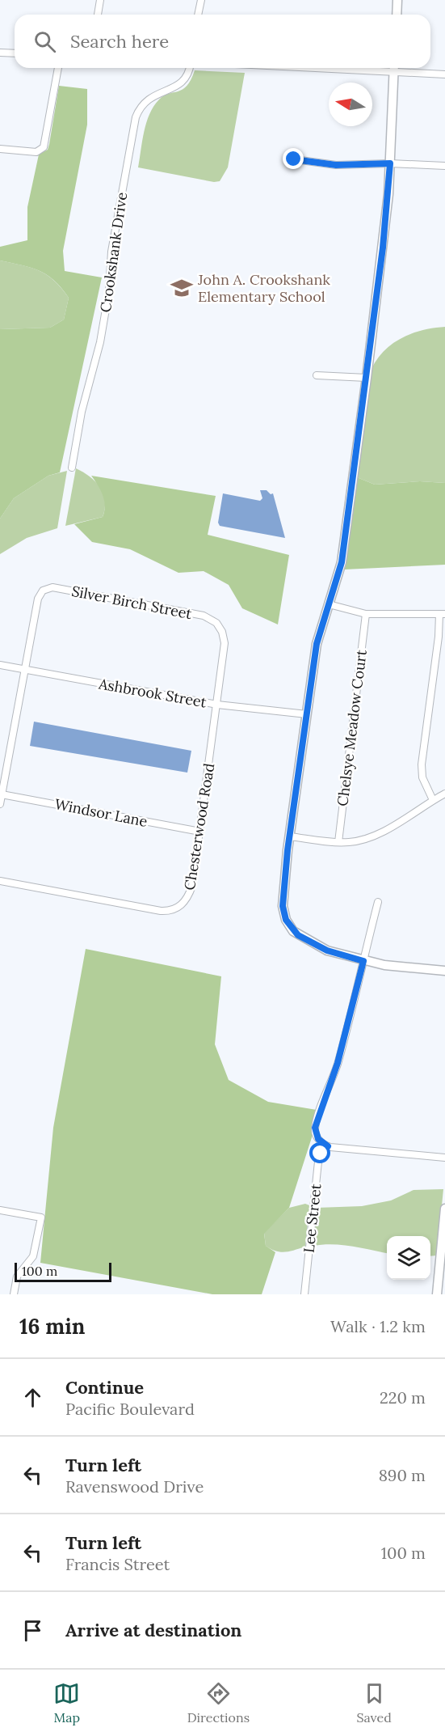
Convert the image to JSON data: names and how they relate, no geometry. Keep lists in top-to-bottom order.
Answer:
{
  "streets": {
    "street": [
      "Crookshank Drive",
      "Silver Birch Street",
      "Ashbrook Street",
      "Chelsye Meadow Court",
      "Windsor Lane",
      "Chesterwood Road",
      "Lee Street"
    ]
  },
  "crossings": [
    ["Silver Birch Street", "Ashbrook Street"],
    ["Silver Birch Street", "Windsor Lane"],
    ["Silver Birch Street", "Chesterwood Road"],
    ["Ashbrook Street", "Chesterwood Road"],
    ["Windsor Lane", "Chesterwood Road"]
  ],
  "places": {
    "school or university": ["John A. Crookshank Elementary School"]
  },
  "scale_bar": "100 m",
  "north": "left",
  "page": {
    "search": "Search here",
    "scale": "100 m",
    "heading": ["16 min", "Walk · 1.2 km"],
    "list": [
      ["Continue", "Pacific Boulevard", "220 m"],
      ["Turn left", "Ravenswood Drive", "890 m"],
      ["Turn left", "Francis Street", "100 m"],
      "Arrive at destination"
    ],
    "nav": ["Map", "Directions", "Saved"]
  }
}
